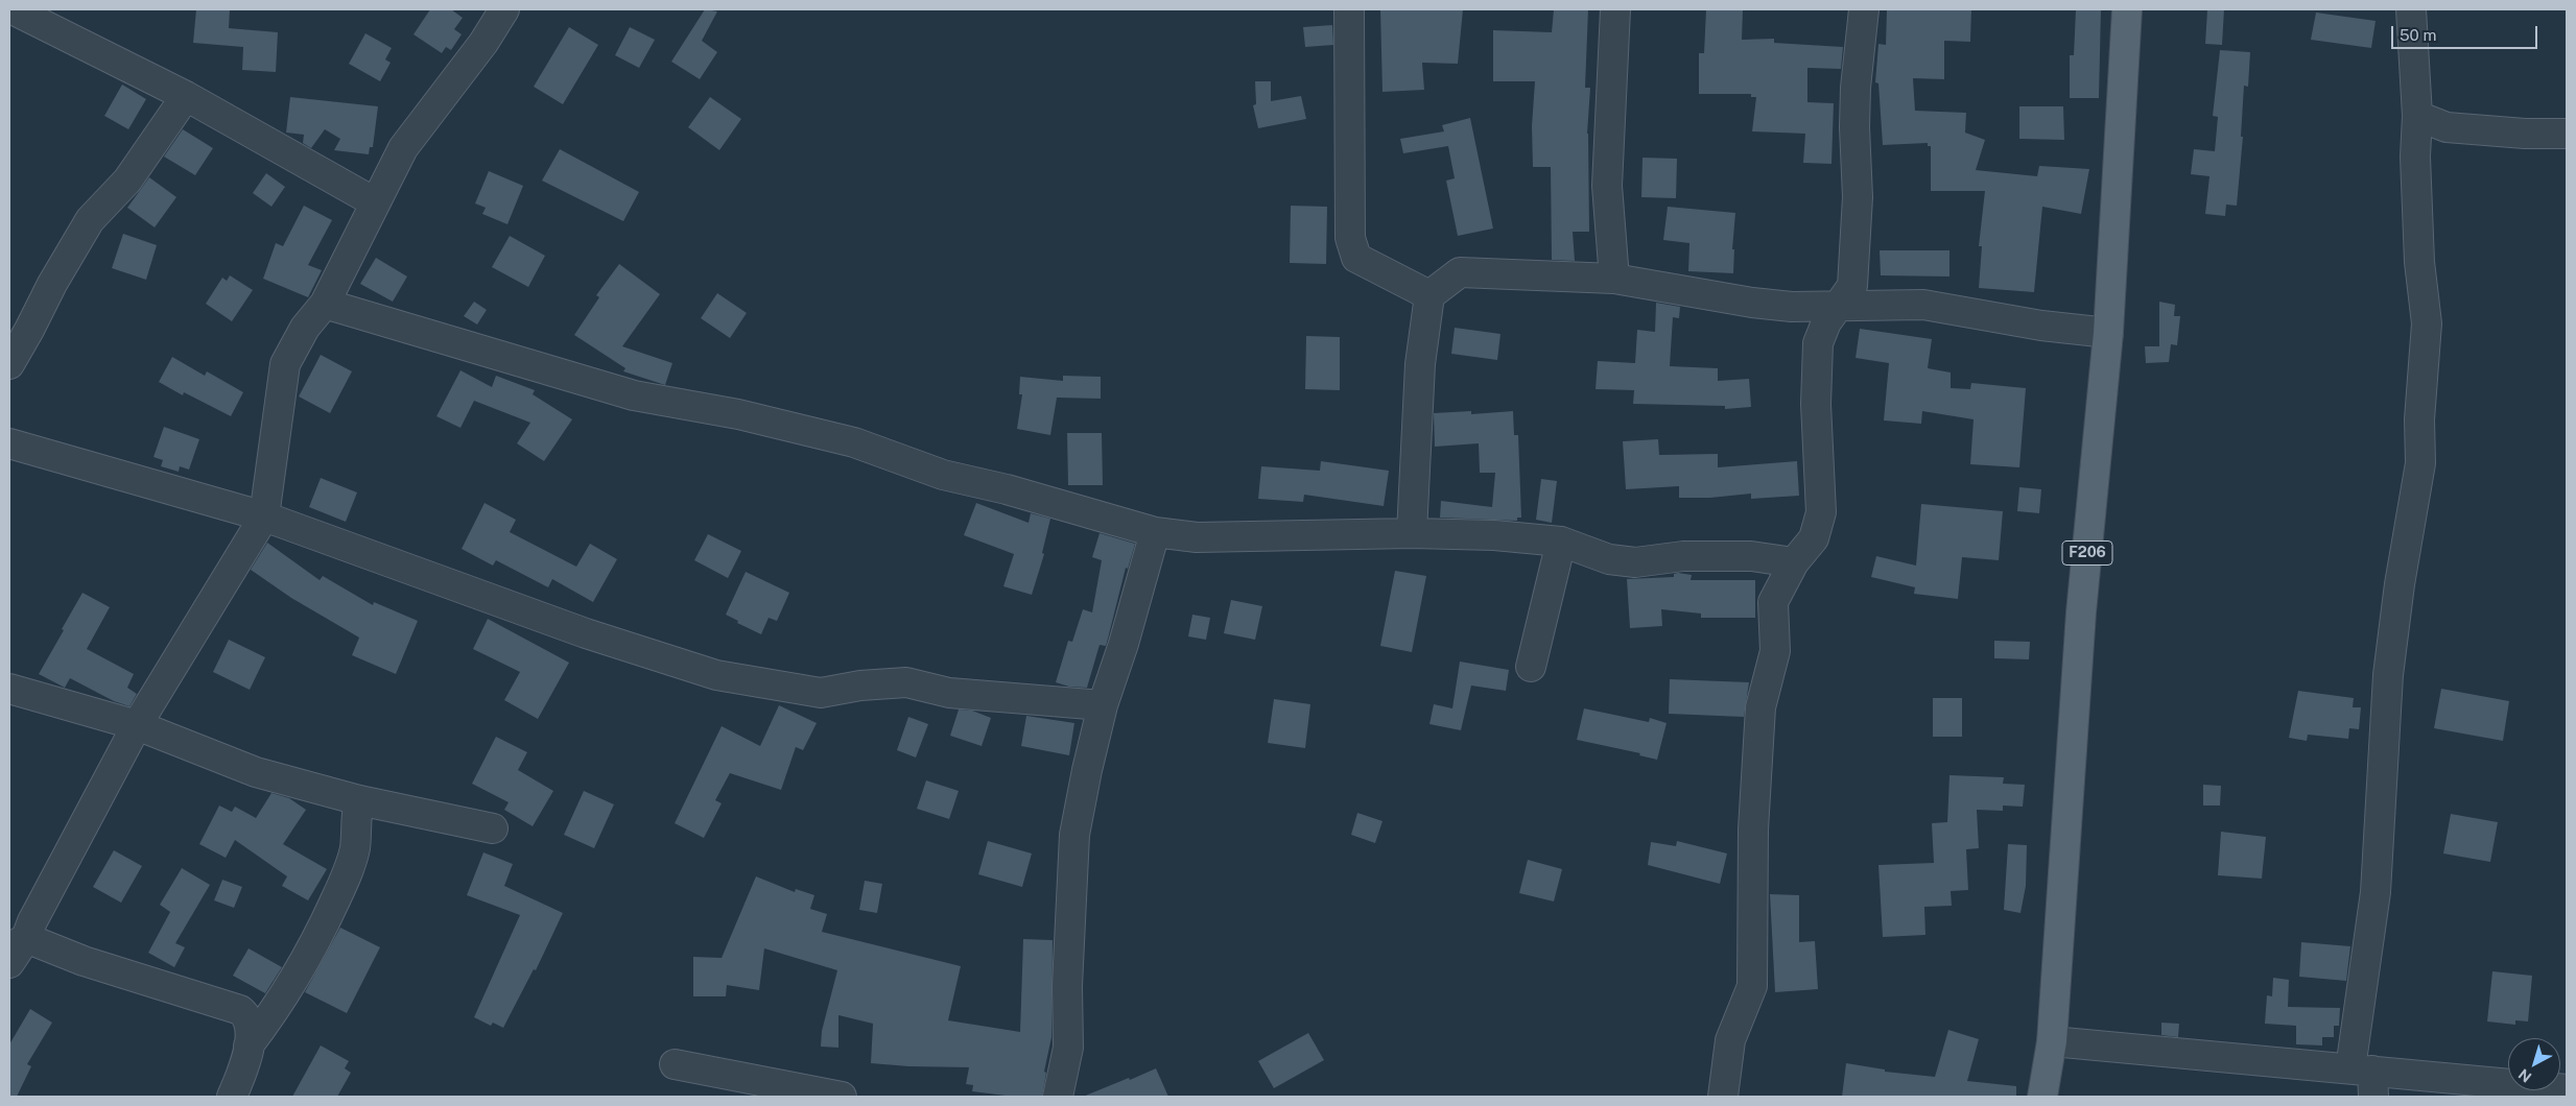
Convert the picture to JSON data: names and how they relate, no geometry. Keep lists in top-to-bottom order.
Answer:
{
  "streets": {
    "main road": ["F206"]
  },
  "scale_bar": "50 m",
  "north": "bottom left"
}
